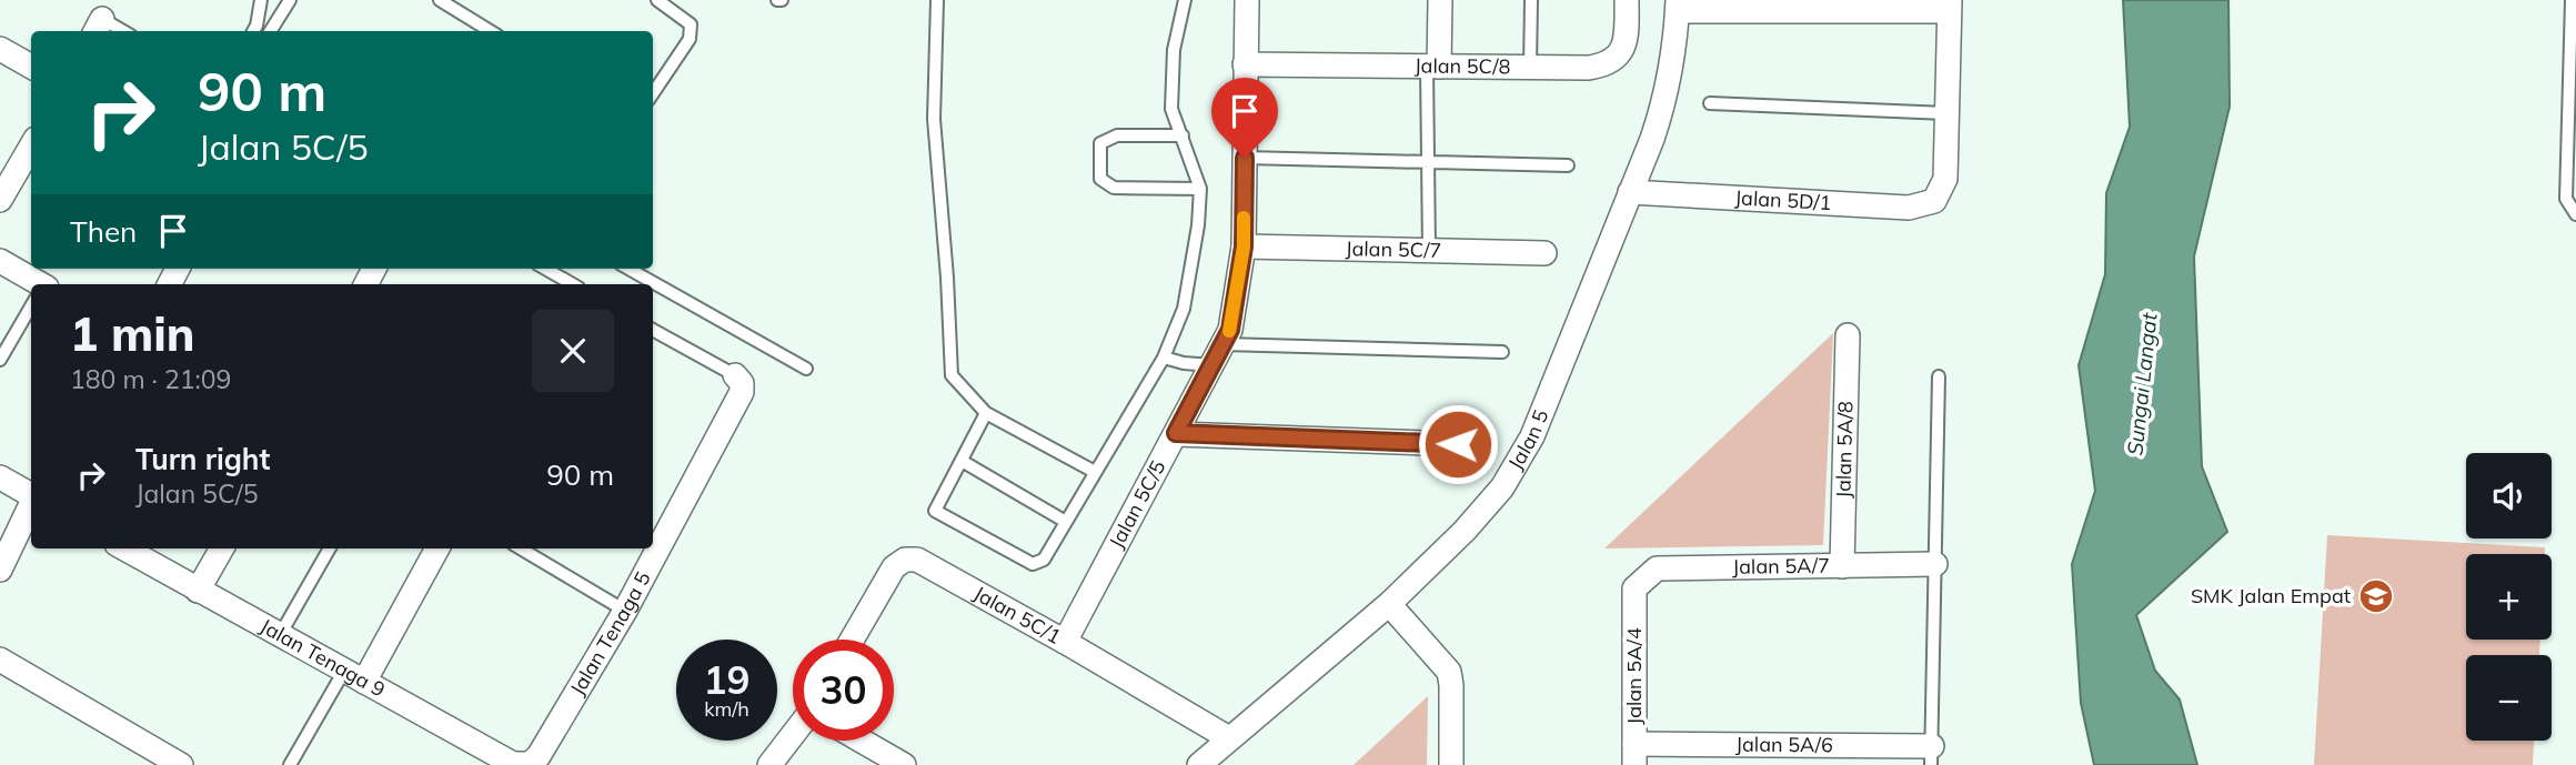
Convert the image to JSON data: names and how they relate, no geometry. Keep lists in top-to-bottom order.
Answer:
{
  "streets": {
    "street": [
      "Jalan 5C/8",
      "Jalan 5D/1",
      "Jalan 5C/7",
      "Jalan 5",
      "Jalan 5A/8",
      "Jalan 5C/5",
      "Jalan 5A/7",
      "Jalan 5C/1",
      "Jalan Tenaga 5",
      "Jalan Tenaga 9",
      "Jalan 5A/4",
      "Jalan 5A/6"
    ]
  },
  "crossings": [
    ["Jalan 5C/8", "Jalan 5C/5"],
    ["Jalan 5D/1", "Jalan 5"],
    ["Jalan 5C/7", "Jalan 5C/5"],
    ["Jalan 5", "Jalan 5C/1"],
    ["Jalan 5A/8", "Jalan 5A/7"],
    ["Jalan 5C/5", "Jalan 5C/1"],
    ["Jalan 5A/7", "Jalan 5A/4"],
    ["Jalan Tenaga 5", "Jalan Tenaga 9"],
    ["Jalan 5A/4", "Jalan 5A/6"]
  ],
  "water": ["Sungai Langat"],
  "places": {
    "school or university": ["SMK Jalan Empat"]
  },
  "page": {
    "turn": ["90 m", "Jalan 5C/5"],
    "then": "Then",
    "heading": ["1 min", "180 m · 21:09"],
    "list": [
      {
        "name": "Turn right",
        "note": "Jalan 5C/5",
        "value": "90 m"
      }
    ],
    "map_buttons": ["+", "−"],
    "speed": "19 km/h",
    "limit": "30"
  }
}
